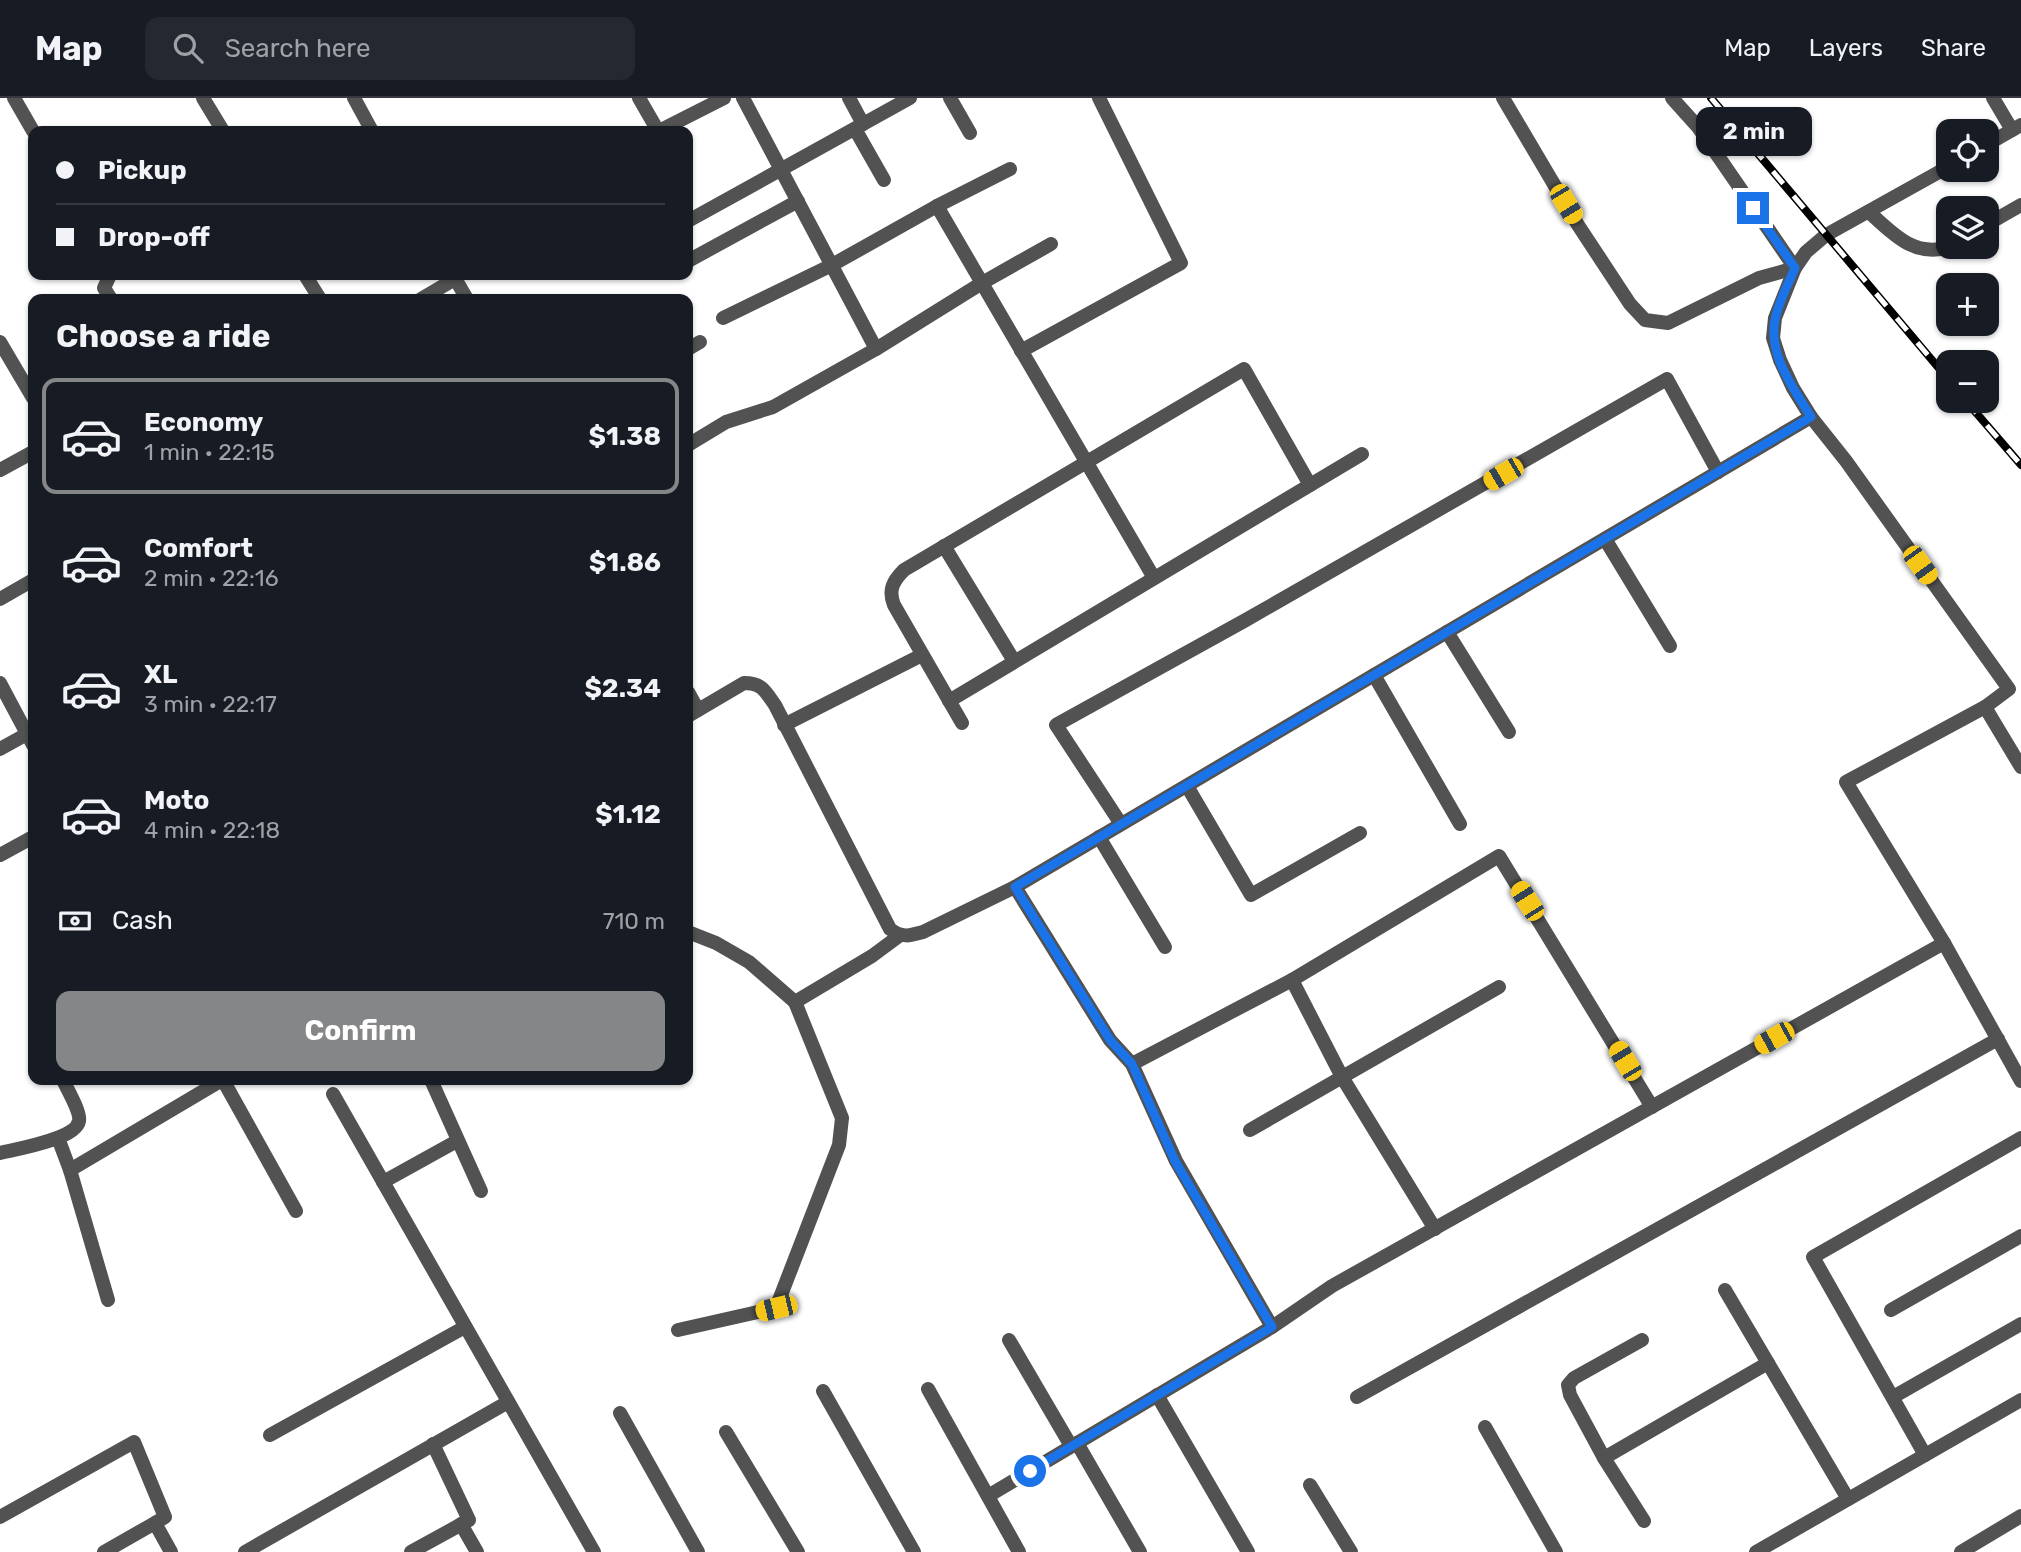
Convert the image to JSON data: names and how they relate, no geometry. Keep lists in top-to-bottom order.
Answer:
{
  "page": {
    "header": "Map",
    "search": "Search here",
    "nav": ["Map", "Layers", "Share"],
    "bubble": "2 min",
    "map_buttons": ["+", "−"],
    "banner": ["Pickup", "Drop-off"],
    "heading": "Choose a ride",
    "list": [
      {
        "name": "Economy",
        "note": "1 min · 22:15",
        "value": "$1.38"
      },
      {
        "name": "Comfort",
        "note": "2 min · 22:16",
        "value": "$1.86"
      },
      {
        "name": "XL",
        "note": "3 min · 22:17",
        "value": "$2.34"
      },
      {
        "name": "Moto",
        "note": "4 min · 22:18",
        "value": "$1.12"
      }
    ],
    "pay": ["Cash", "710 m"],
    "buttons": "Confirm"
  }
}
